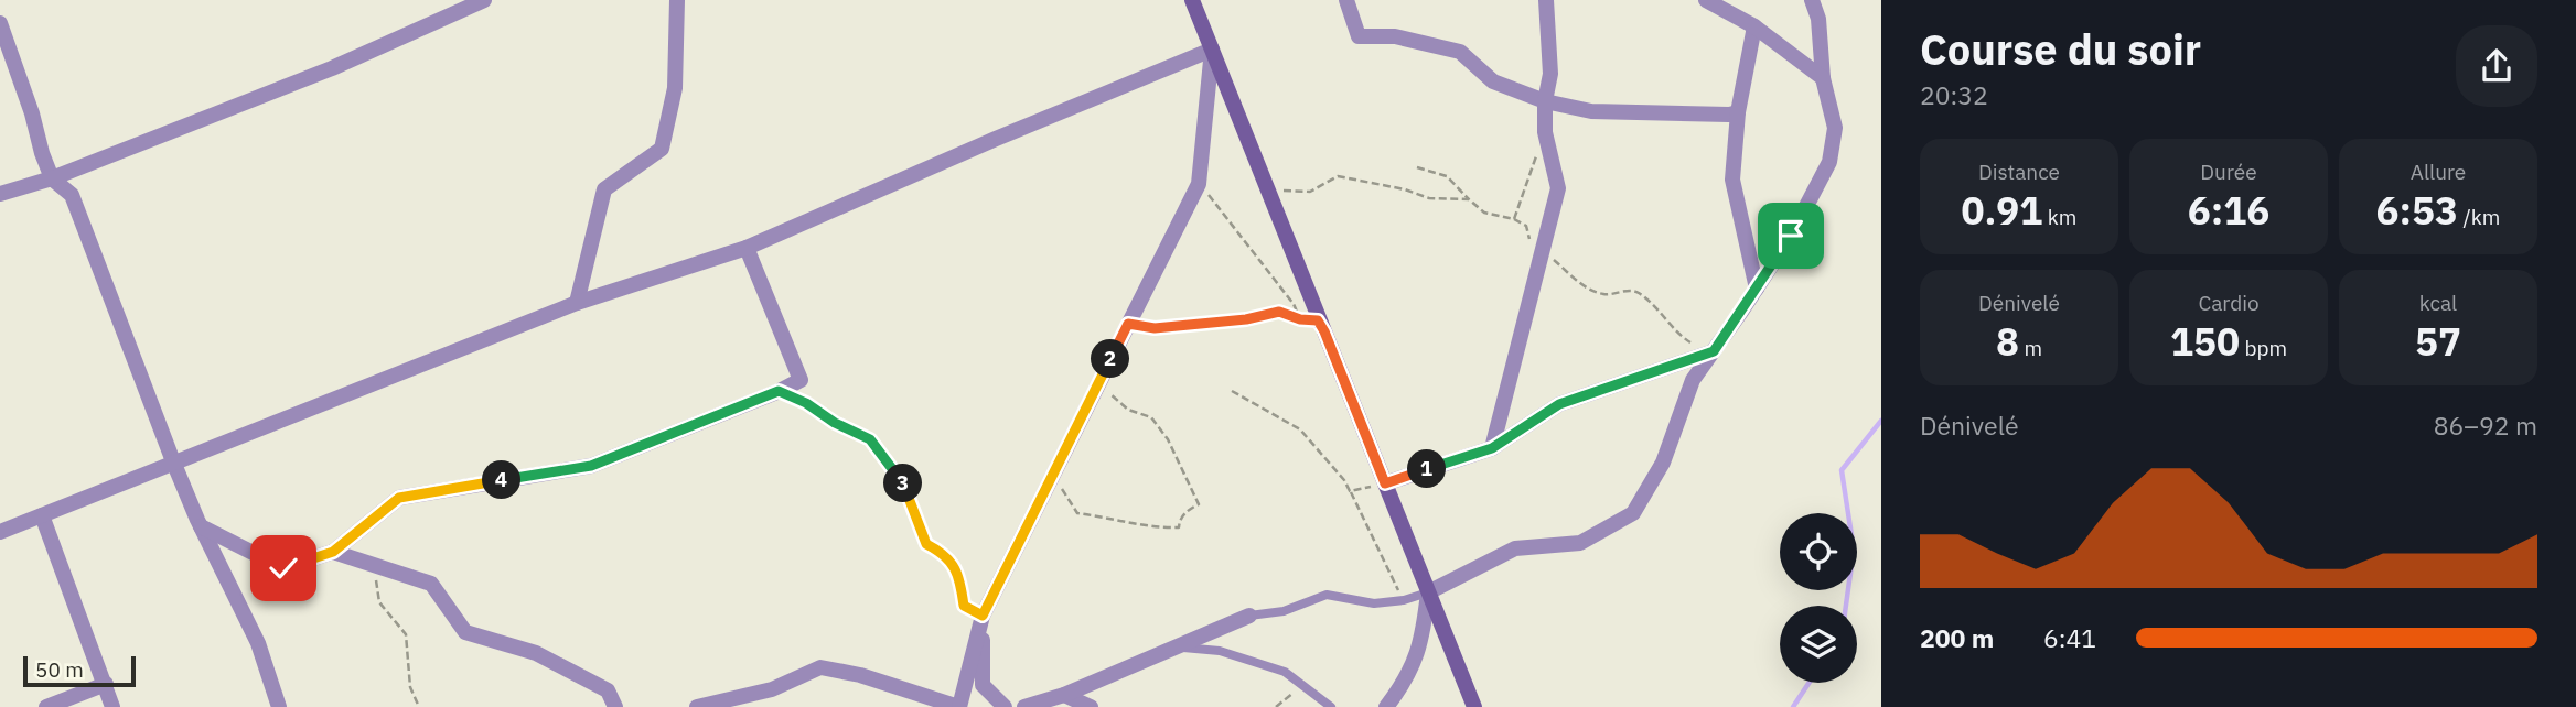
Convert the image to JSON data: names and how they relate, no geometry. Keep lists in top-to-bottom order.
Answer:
{
  "scale_bar": "50 m",
  "page": {
    "heading": ["Course du soir", "20:32"],
    "stats": [
      ["Distance", "0.91 km"],
      ["Durée", "6:16"],
      ["Allure", "6:53 /km"],
      ["Dénivelé", "8 m"],
      ["Cardio", "150 bpm"],
      ["kcal", "57"]
    ],
    "pins": [
      "2",
      "1",
      "4",
      "3"
    ],
    "chart": ["Dénivelé", "86–92 m"],
    "list": [
      {
        "name": "200 m",
        "note": "6:41"
      }
    ],
    "scale": "50 m"
  }
}
